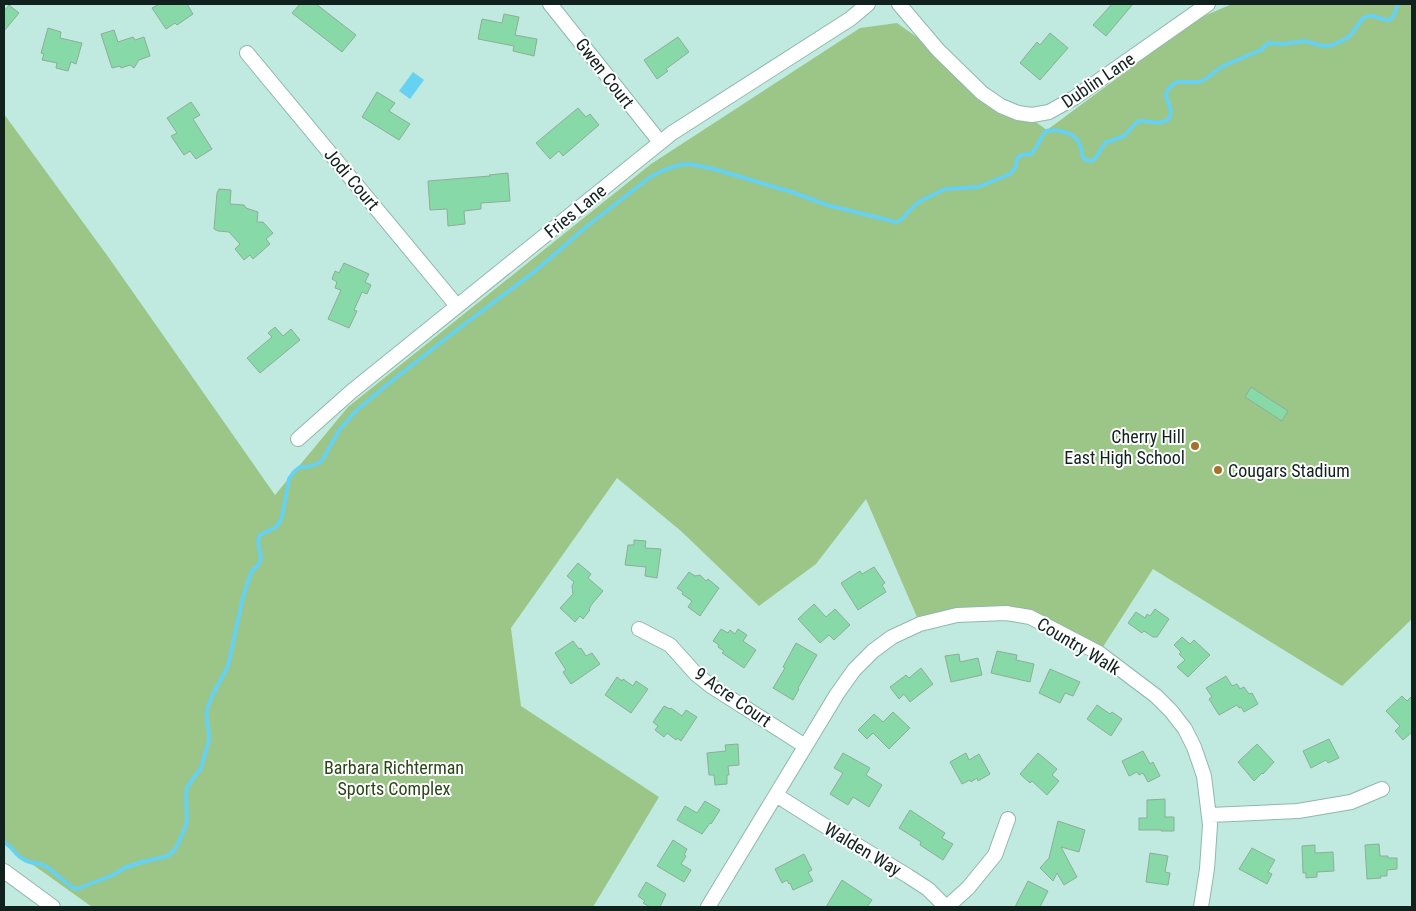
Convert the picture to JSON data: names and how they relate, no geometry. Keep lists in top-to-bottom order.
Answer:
{
  "streets": {
    "street": [
      "Gwen Court",
      "Dublin Lane",
      "Jodi Court",
      "Fries Lane",
      "Country Walk",
      "9 Acre Court",
      "Walden Way"
    ]
  },
  "crossings": [
    ["Gwen Court", "Fries Lane"],
    ["Jodi Court", "Fries Lane"],
    ["Country Walk", "9 Acre Court"],
    ["Country Walk", "Walden Way"]
  ],
  "parks": ["Barbara Richterman Sports Complex"],
  "places": ["Cherry Hill East High School", "Cougars Stadium"]
}
